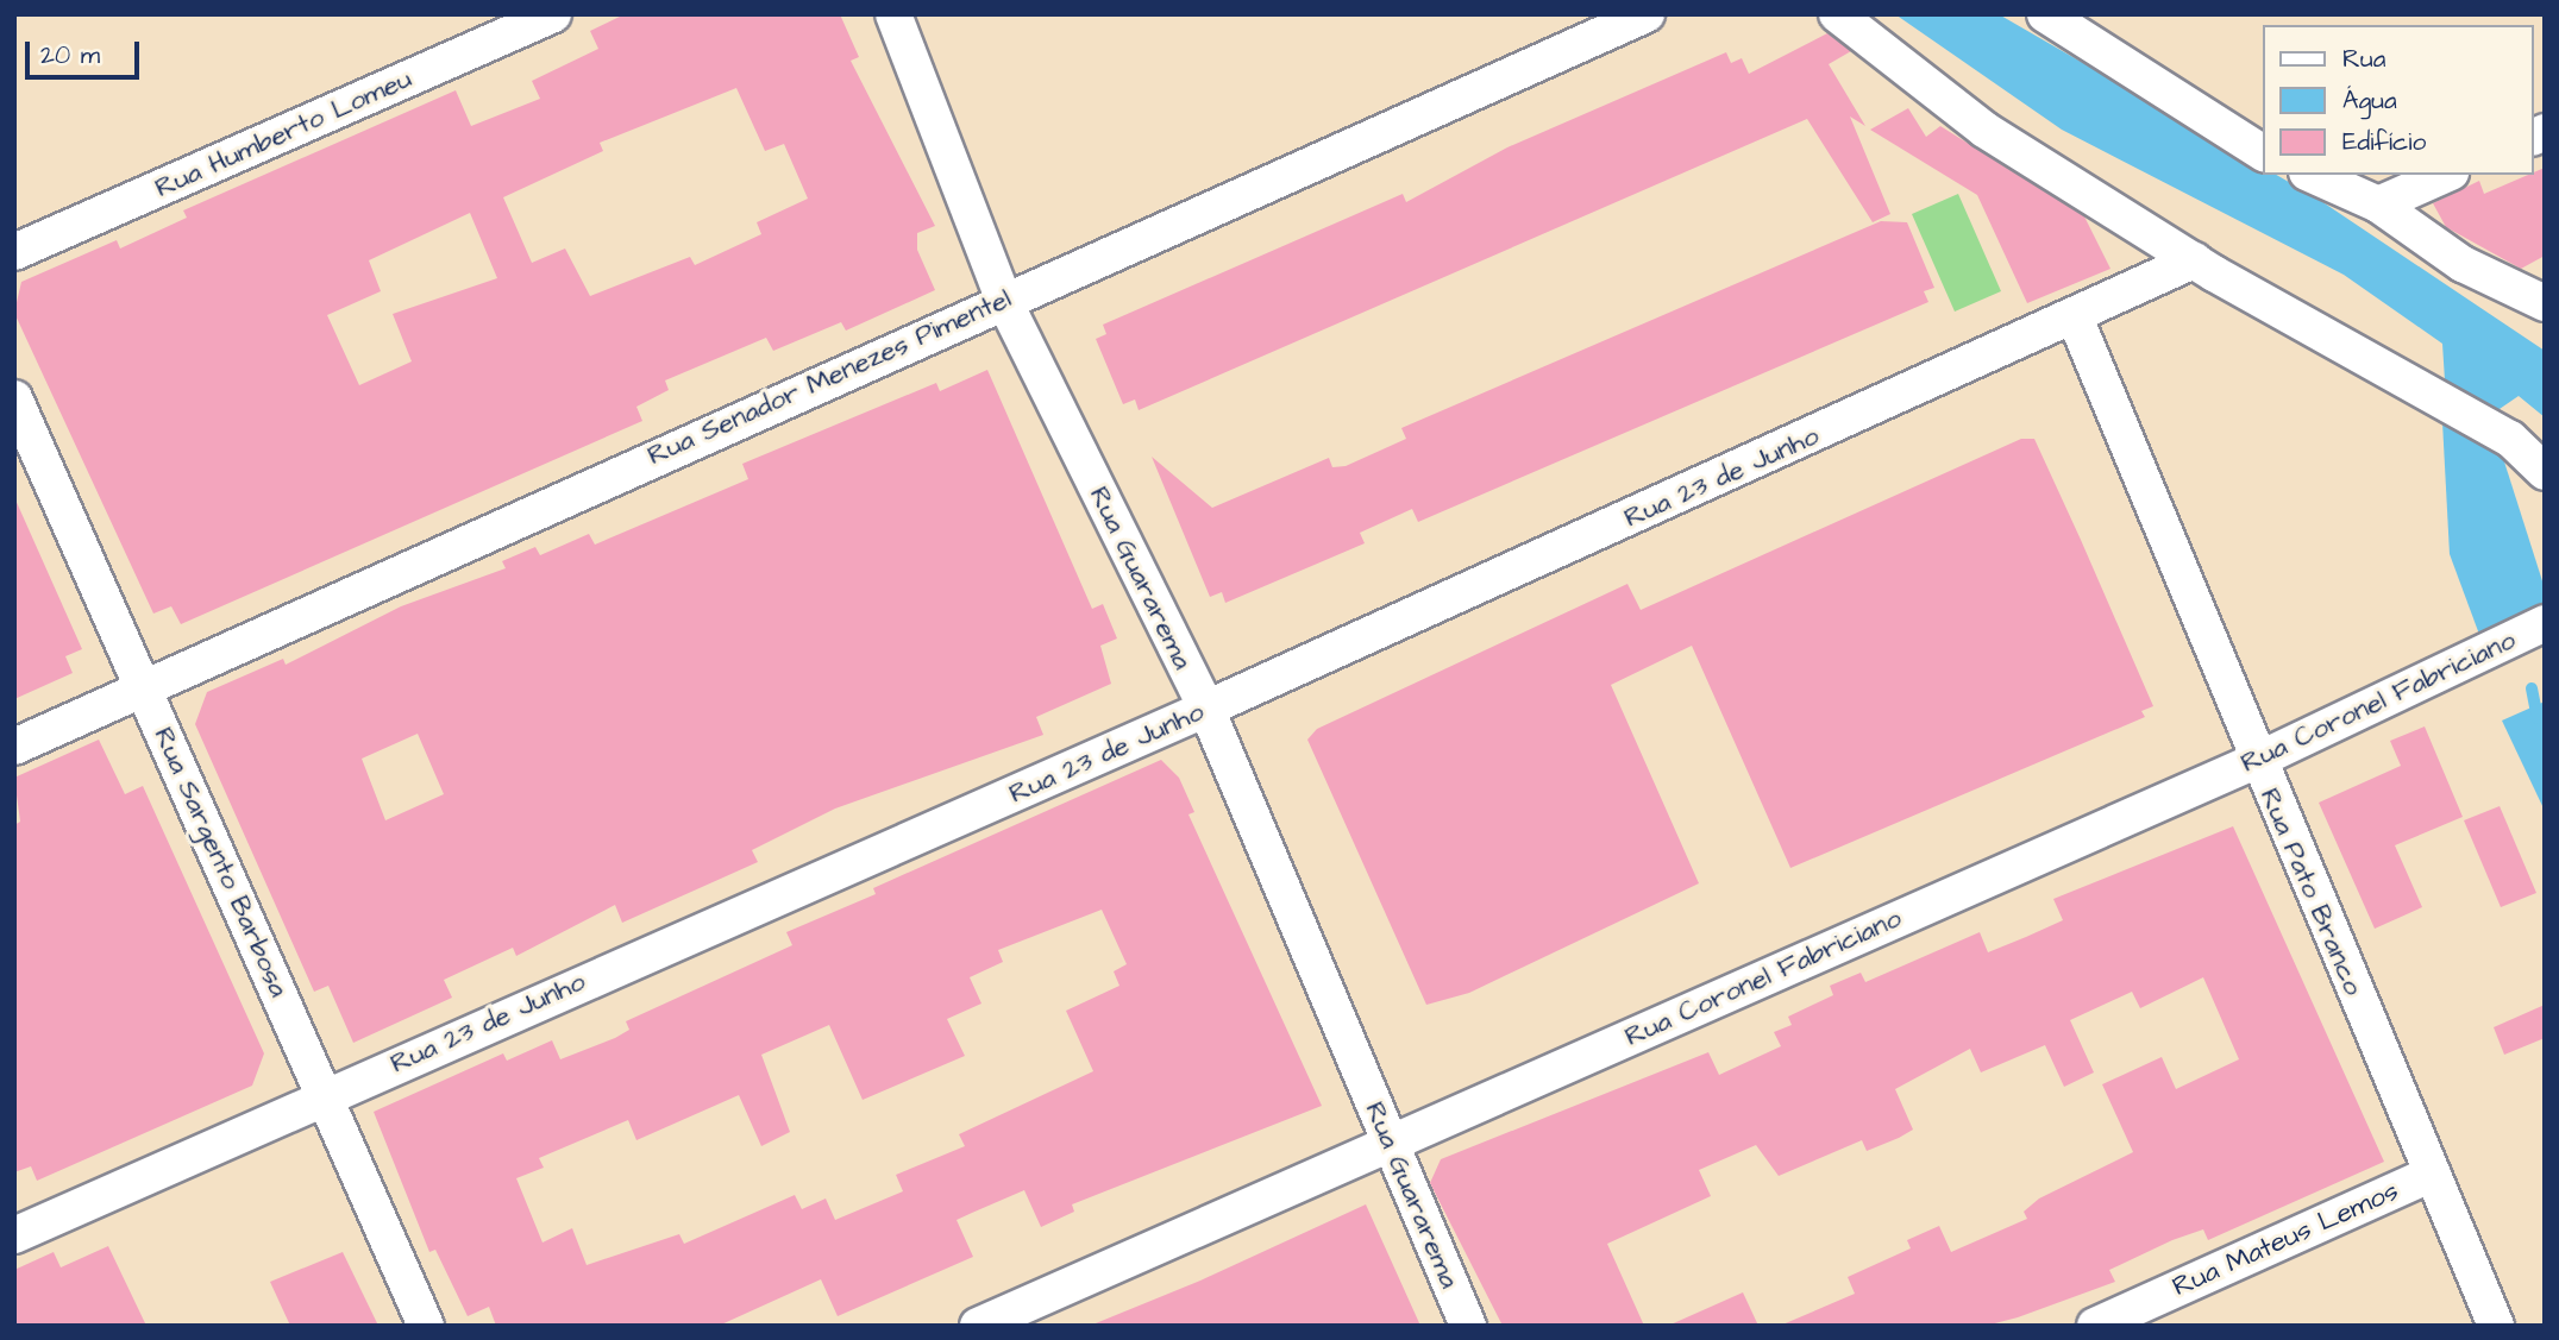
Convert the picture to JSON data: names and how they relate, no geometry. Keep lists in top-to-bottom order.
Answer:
{
  "streets": {
    "street": [
      "Rua Humberto Lomeu",
      "Rua Senador Menezes Pimentel",
      "Rua 23 de Junho",
      "Rua Guararema",
      "Rua Coronel Fabriciano",
      "Rua Sargento Barbosa",
      "Rua Pato Branco",
      "Rua Mateus Lemos"
    ]
  },
  "crossings": [
    ["Rua Senador Menezes Pimentel", "Rua Guararema"],
    ["Rua Senador Menezes Pimentel", "Rua Sargento Barbosa"],
    ["Rua 23 de Junho", "Rua Guararema"],
    ["Rua 23 de Junho", "Rua Sargento Barbosa"],
    ["Rua 23 de Junho", "Rua Pato Branco"],
    ["Rua Guararema", "Rua Coronel Fabriciano"],
    ["Rua Coronel Fabriciano", "Rua Pato Branco"],
    ["Rua Pato Branco", "Rua Mateus Lemos"]
  ],
  "legend": ["Rua", "Água", "Edifício"],
  "scale_bar": "20 m"
}
